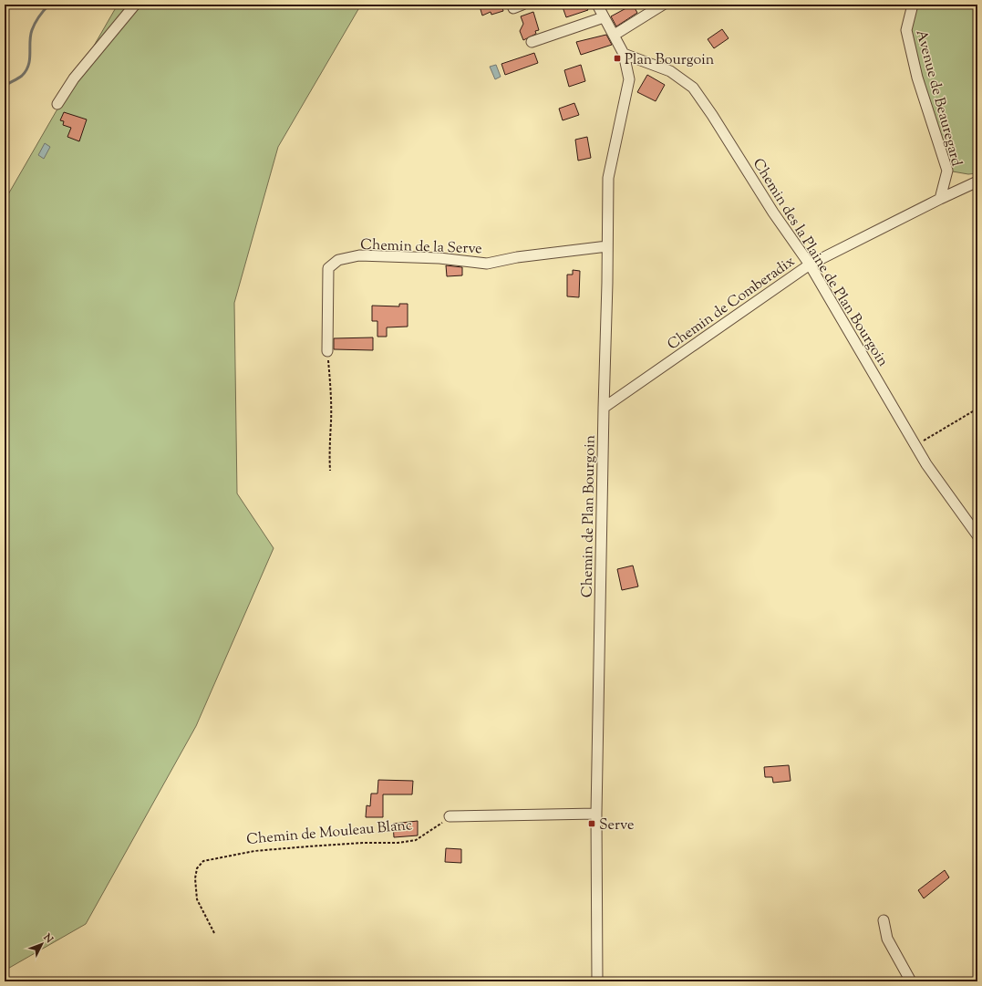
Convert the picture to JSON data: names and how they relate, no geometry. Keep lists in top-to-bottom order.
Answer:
{
  "streets": {
    "street": [
      "Avenue de Beauregard",
      "Chemin de la Serve",
      "Chemin des la Plaine de Plan Bourgoin",
      "Chemin de Comberadix",
      "Chemin de Plan Bourgoin"
    ],
    "path": ["Chemin de Mouleau Blanc"]
  },
  "crossings": [
    ["Avenue de Beauregard", "Chemin de Comberadix"],
    ["Chemin de la Serve", "Chemin de Plan Bourgoin"],
    ["Chemin des la Plaine de Plan Bourgoin", "Chemin de Comberadix"],
    ["Chemin des la Plaine de Plan Bourgoin", "Chemin de Plan Bourgoin"],
    ["Chemin de Comberadix", "Chemin de Plan Bourgoin"]
  ],
  "places": {
    "transit": ["Plan Bourgoin", "Serve"]
  },
  "north": "top right"
}
